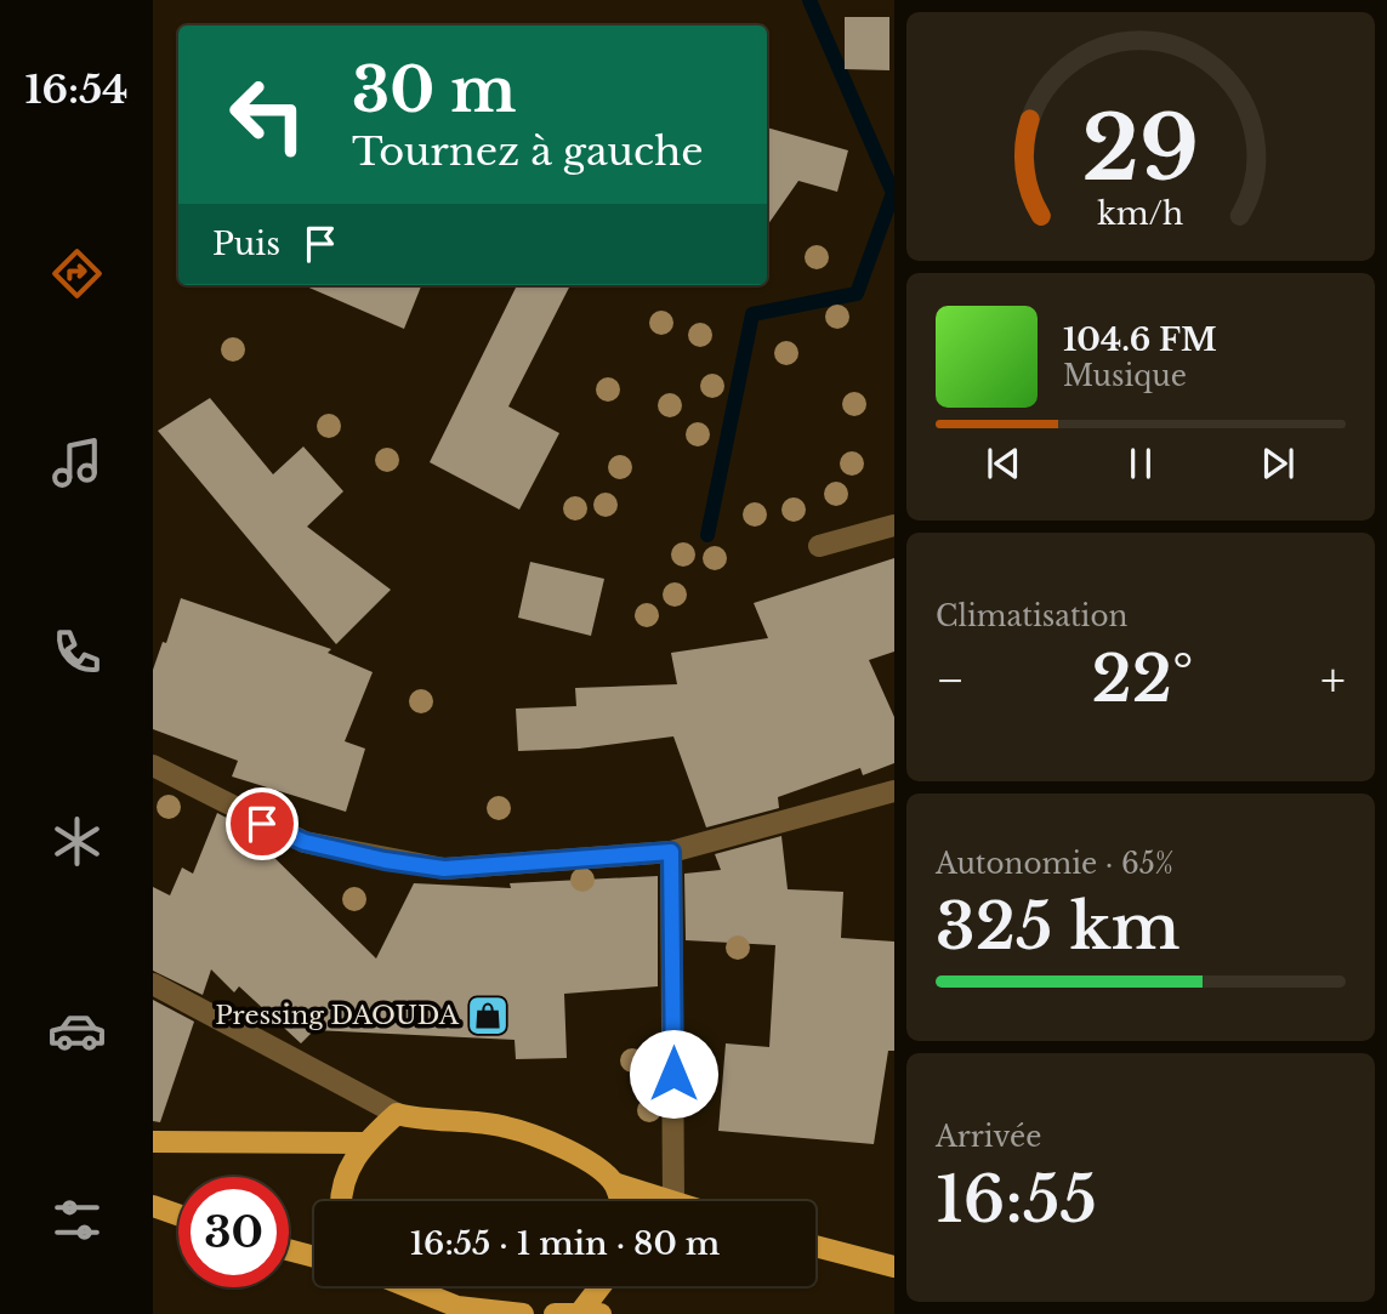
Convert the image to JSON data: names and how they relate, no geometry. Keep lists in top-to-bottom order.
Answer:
{
  "places": {
    "shop": ["Pressing DAOUDA"]
  },
  "page": {
    "tabs": "16:54",
    "turn": ["30 m", "Tournez à gauche"],
    "then": "Puis",
    "song": ["104.6 FM", "Musique"],
    "tile": [
      "Climatisation",
      ["Autonomie · 65%", "325 km"],
      ["Arrivée", "16:55"]
    ],
    "heat": ["−", "22°", "+"],
    "limit": "30",
    "trip": "16:55 · 1 min · 80 m",
    "gauge": ["29", "km/h"]
  }
}
